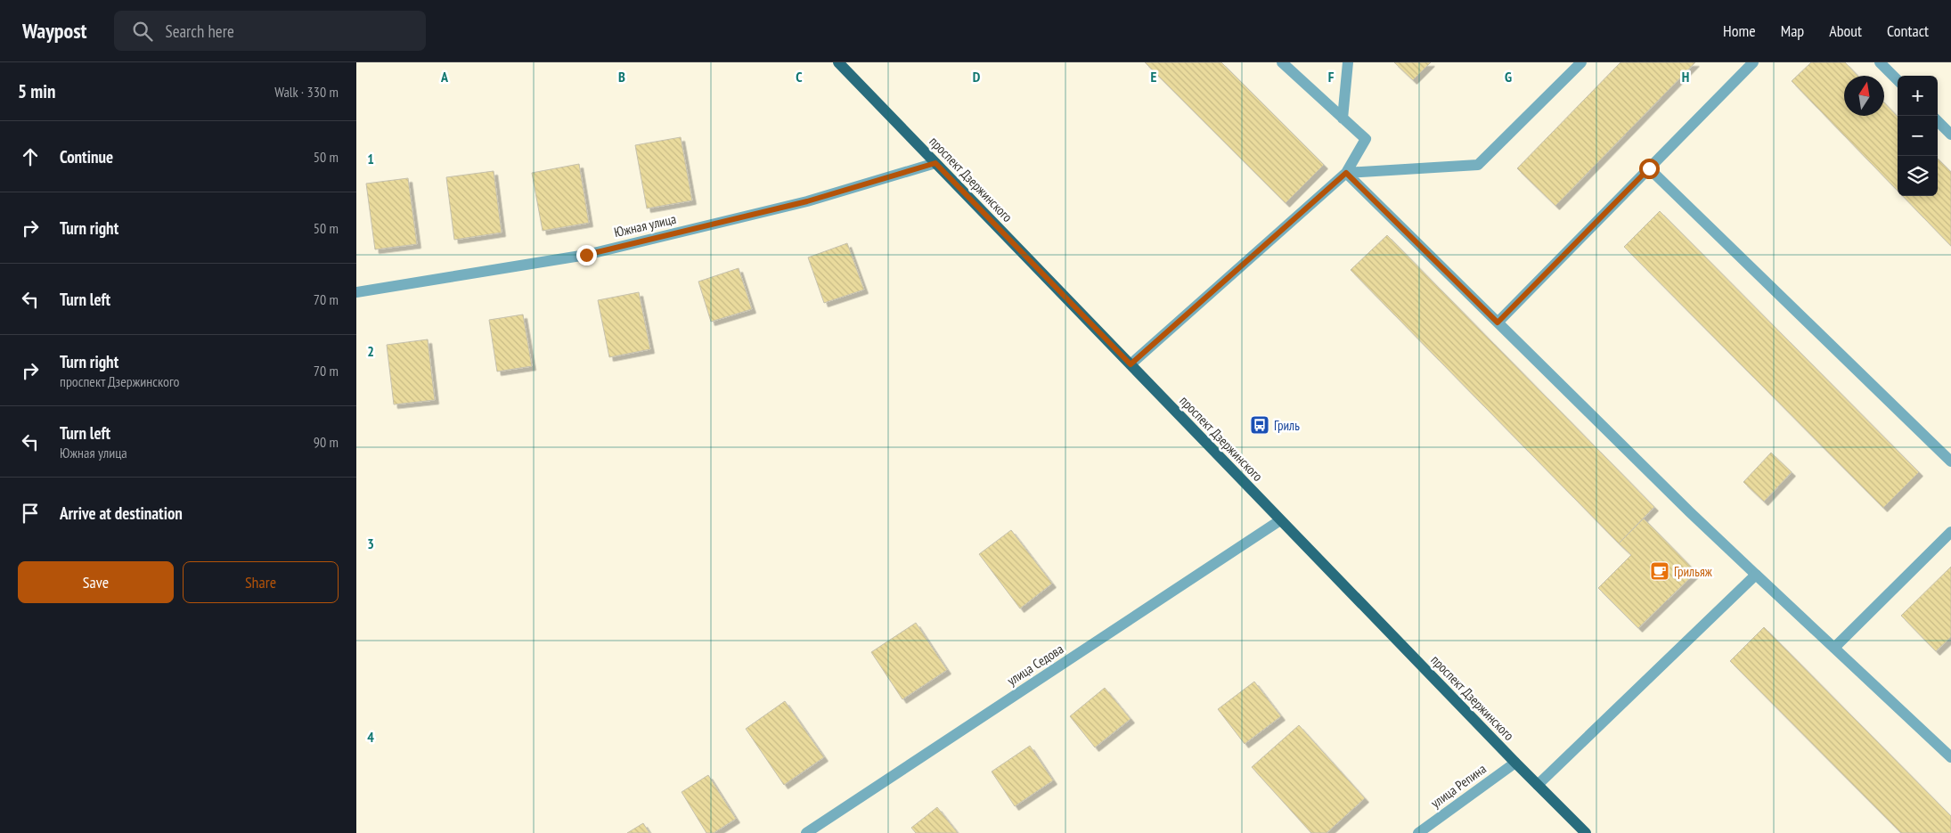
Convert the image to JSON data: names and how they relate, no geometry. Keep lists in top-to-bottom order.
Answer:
{
  "streets": {
    "main road": ["проспект Дзержинского"],
    "street": ["Южная улица", "улица Седова", "улица Репина"]
  },
  "crossings": [
    ["проспект Дзержинского", "Южная улица"],
    ["проспект Дзержинского", "улица Седова"],
    ["проспект Дзержинского", "улица Репина"]
  ],
  "places": {
    "bus stop": ["Гриль"],
    "cafe": ["Грильяж"]
  },
  "north": "top",
  "page": {
    "header": "Waypost",
    "search": "Search here",
    "nav": [
      "Home",
      "Map",
      "About",
      "Contact"
    ],
    "heading": ["5 min", "Walk · 330 m"],
    "map_buttons": ["+", "−"],
    "list": [
      ["Continue", "50 m"],
      ["Turn right", "50 m"],
      ["Turn left", "70 m"],
      ["Turn right", "проспект Дзержинского", "70 m"],
      ["Turn left", "Южная улица", "90 m"],
      "Arrive at destination"
    ],
    "buttons": ["Save", "Share"]
  },
  "grid": {
    "columns": [
      "A",
      "B",
      "C",
      "D",
      "E",
      "F",
      "G",
      "H"
    ],
    "rows": [
      "1",
      "2",
      "3",
      "4"
    ]
  }
}
